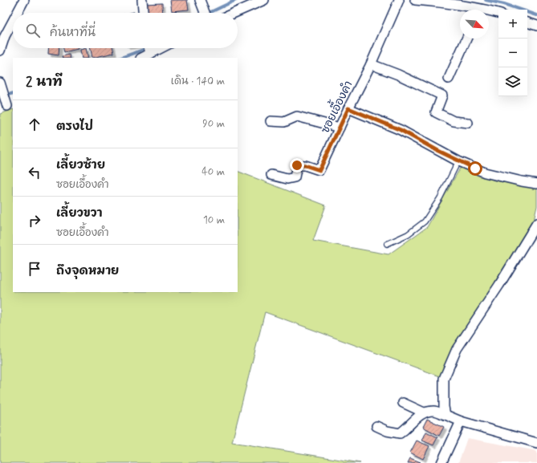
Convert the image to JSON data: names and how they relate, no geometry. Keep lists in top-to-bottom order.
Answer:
{
  "streets": {
    "street": ["ซอยเอื้องคำ"]
  },
  "north": "bottom right",
  "page": {
    "map_buttons": ["+", "−"],
    "search": "ค้นหาที่นี่",
    "heading": ["2 นาที", "เดิน · 140 m"],
    "list": [
      ["ตรงไป", "90 m"],
      ["เลี้ยวซ้าย", "ซอยเอื้องคำ", "40 m"],
      ["เลี้ยวขวา", "ซอยเอื้องคำ", "10 m"],
      "ถึงจุดหมาย"
    ]
  }
}
